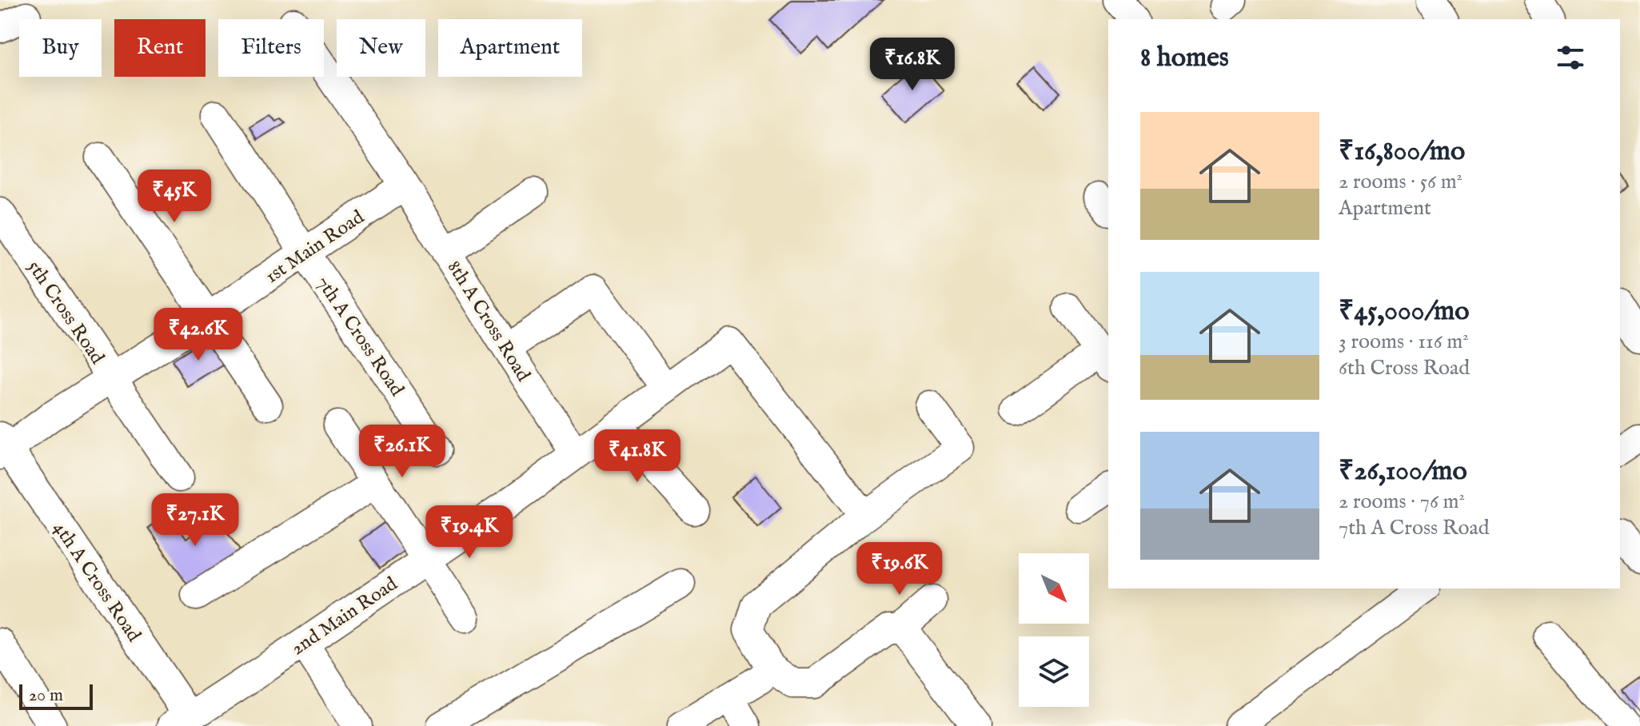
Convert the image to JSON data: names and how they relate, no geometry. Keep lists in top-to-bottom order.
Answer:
{
  "streets": {
    "street": [
      "1st Main Road",
      "5th Cross Road",
      "8th A Cross Road",
      "7th A Cross Road",
      "4th A Cross Road",
      "2nd Main Road"
    ]
  },
  "crossings": [
    ["1st Main Road", "5th Cross Road"],
    ["1st Main Road", "8th A Cross Road"],
    ["1st Main Road", "7th A Cross Road"],
    ["1st Main Road", "4th A Cross Road"],
    ["8th A Cross Road", "2nd Main Road"],
    ["4th A Cross Road", "2nd Main Road"]
  ],
  "scale_bar": "20 m",
  "north": "bottom right",
  "page": {
    "chip": [
      "Buy",
      "Rent",
      "Filters",
      "New",
      "Apartment"
    ],
    "heading": "8 homes",
    "price": [
      "₹16.8K",
      "₹45K",
      "₹42.6K",
      "₹26.1K",
      "₹41.8K",
      "₹27.1K",
      "₹19.4K",
      "₹19.6K"
    ],
    "list": [
      {
        "name": "₹16,800/mo",
        "note": "2 rooms · 56 m² · Apartment"
      },
      {
        "name": "₹45,000/mo",
        "note": "3 rooms · 116 m² · 6th Cross Road"
      },
      {
        "name": "₹26,100/mo",
        "note": "2 rooms · 76 m² · 7th A Cross Road"
      }
    ],
    "scale": "20 m"
  }
}
